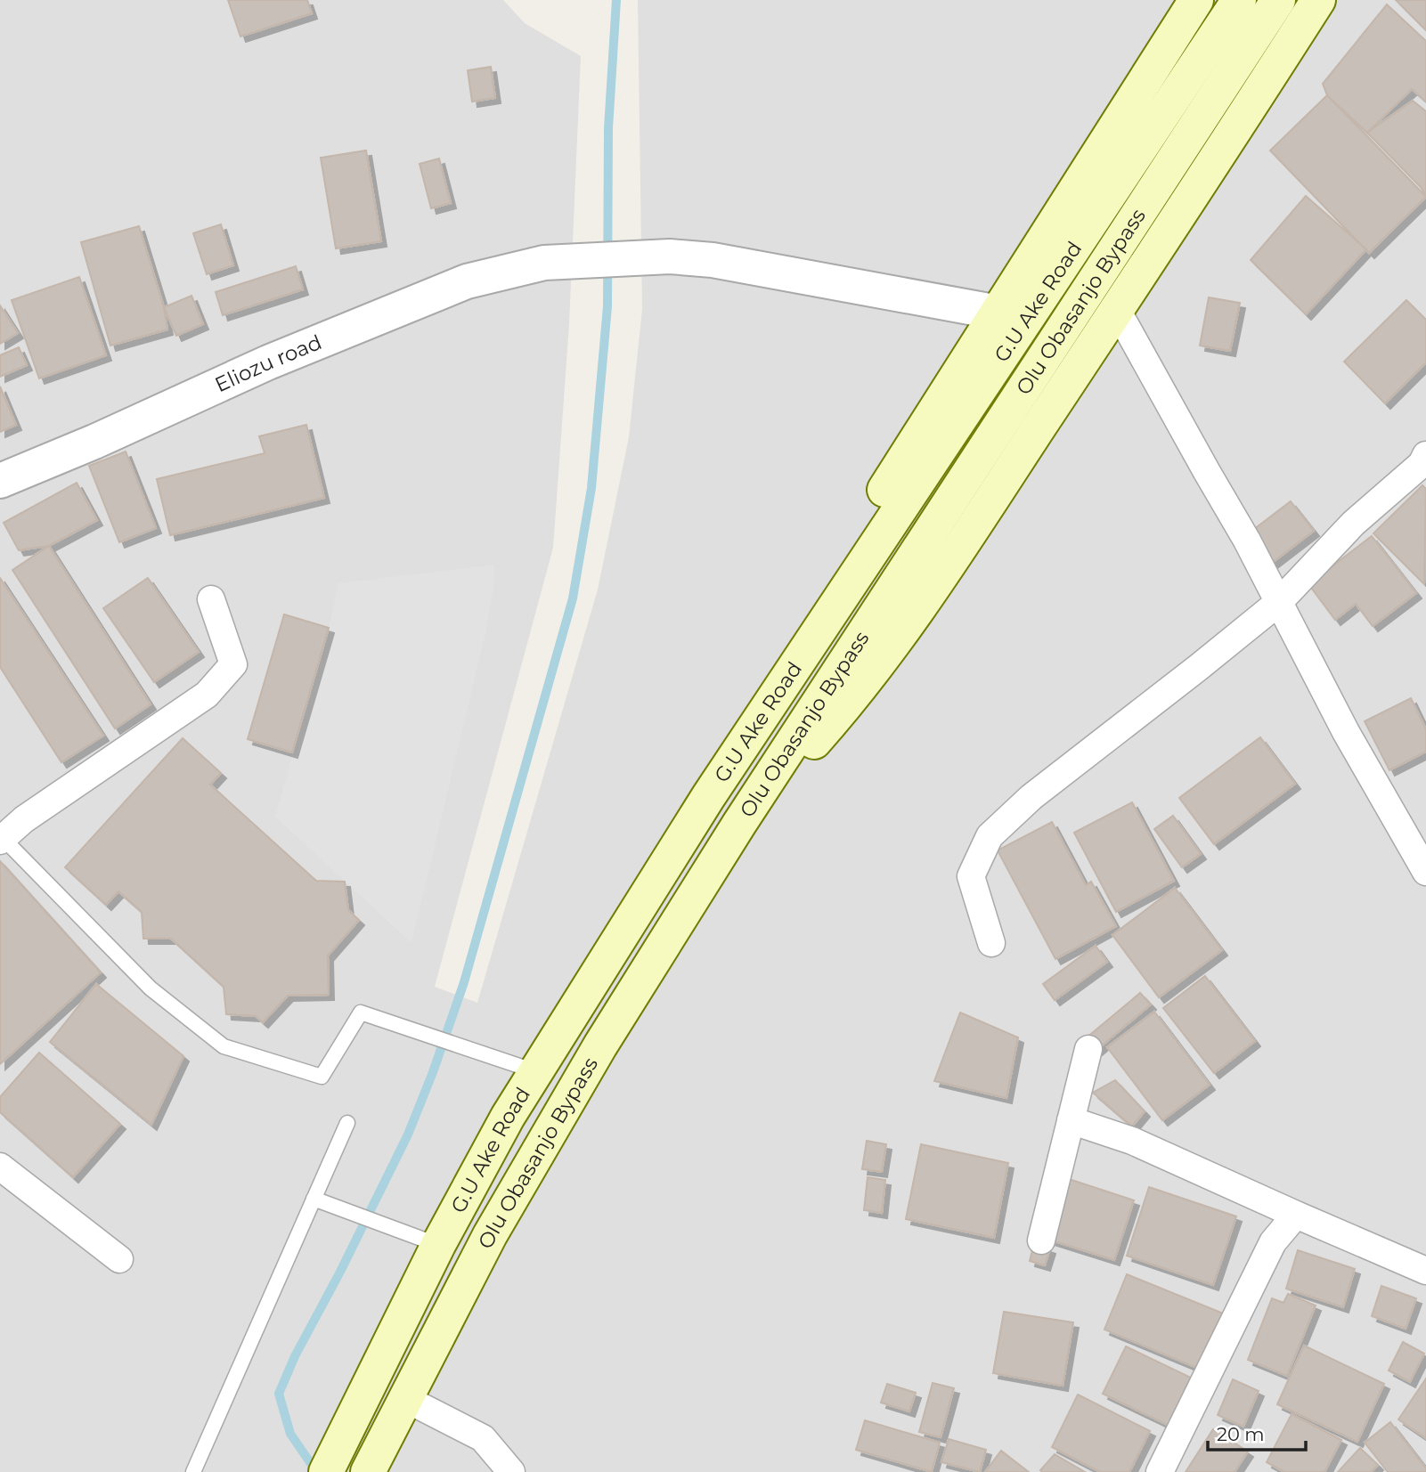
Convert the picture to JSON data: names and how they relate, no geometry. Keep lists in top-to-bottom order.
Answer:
{
  "streets": {
    "main road": ["G.U Ake Road", "Olu Obasanjo Bypass"],
    "street": ["Eliozu road"]
  },
  "scale_bar": "20 m"
}
